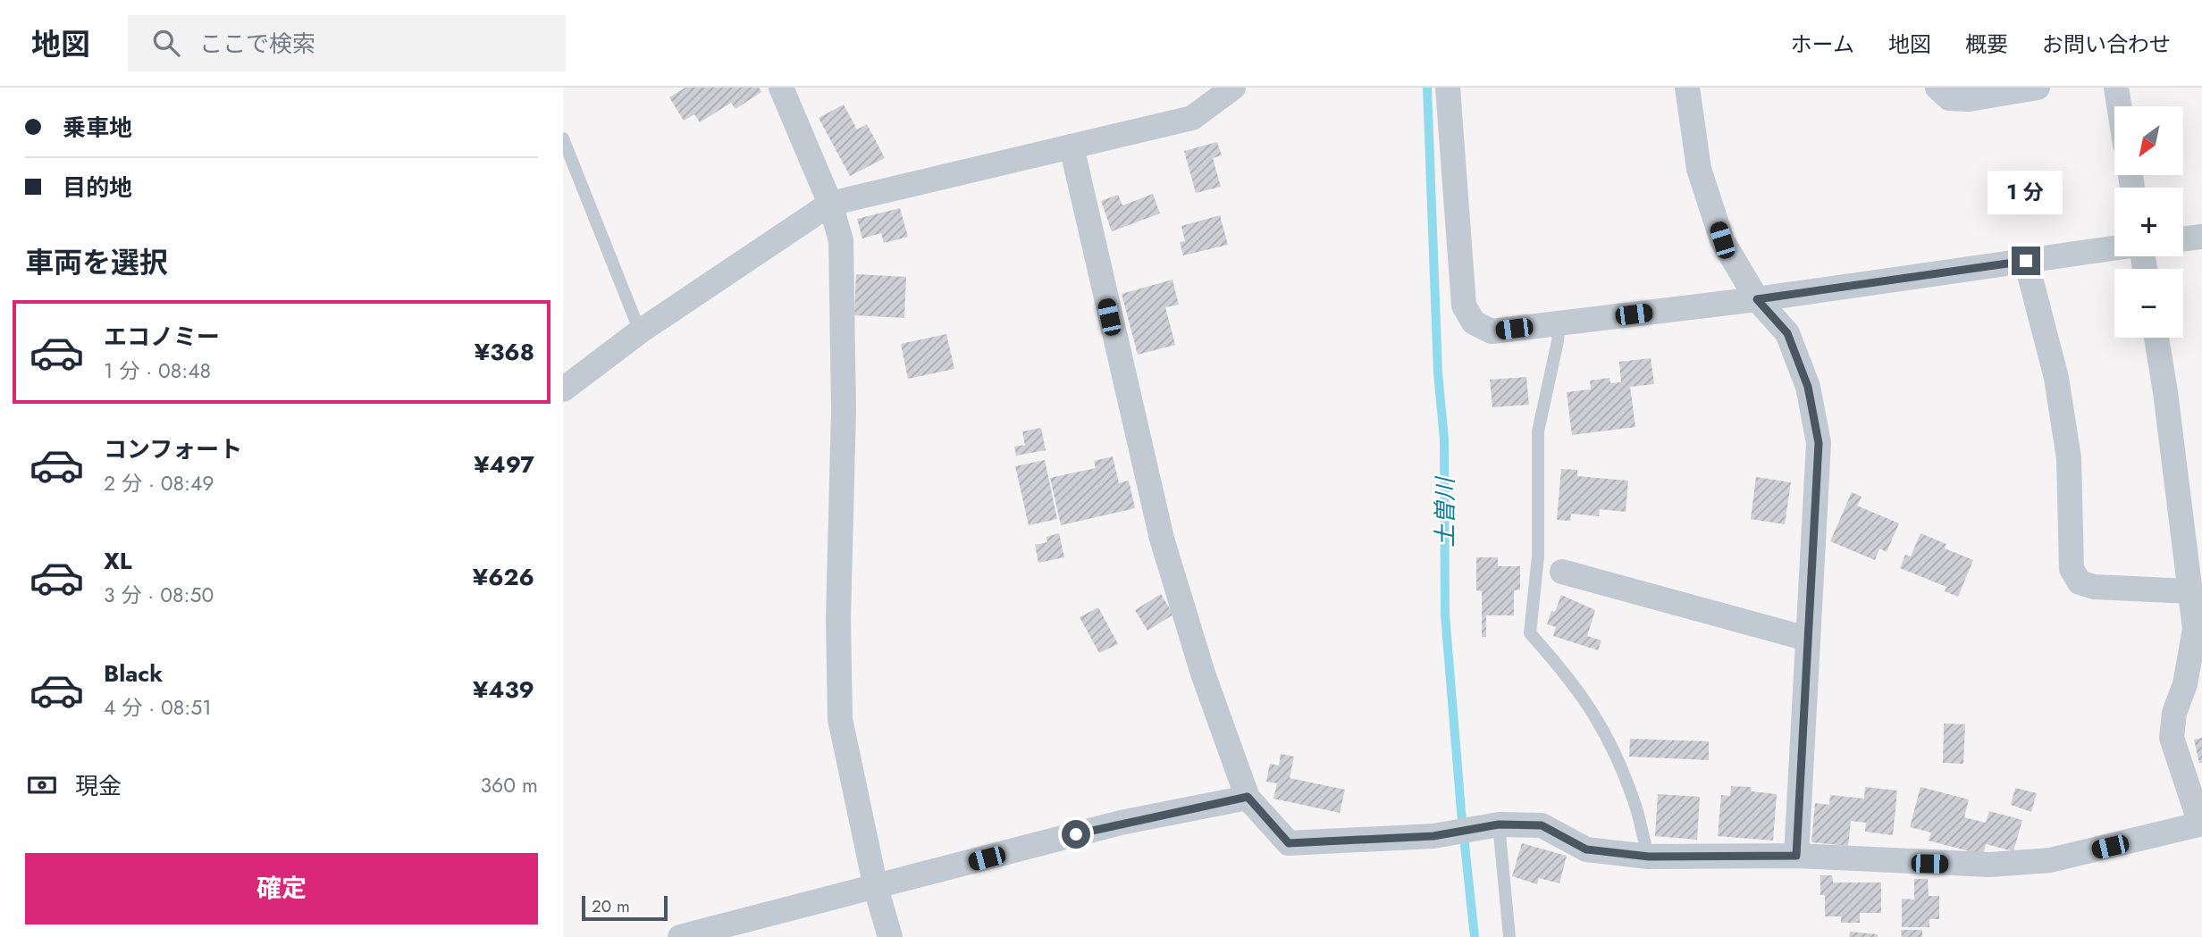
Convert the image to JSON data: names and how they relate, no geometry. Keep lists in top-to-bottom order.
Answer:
{
  "water": ["土曽川"],
  "scale_bar": "20 m",
  "north": "bottom left",
  "page": {
    "header": "地図",
    "search": "ここで検索",
    "nav": [
      "ホーム",
      "地図",
      "概要",
      "お問い合わせ"
    ],
    "banner": ["乗車地", "目的地"],
    "map_buttons": ["+", "−"],
    "bubble": "1 分",
    "heading": "車両を選択",
    "list": [
      {
        "name": "エコノミー",
        "note": "1 分 · 08:48",
        "value": "¥368"
      },
      {
        "name": "コンフォート",
        "note": "2 分 · 08:49",
        "value": "¥497"
      },
      {
        "name": "XL",
        "note": "3 分 · 08:50",
        "value": "¥626"
      },
      {
        "name": "Black",
        "note": "4 分 · 08:51",
        "value": "¥439"
      }
    ],
    "pay": ["現金", "360 m"],
    "buttons": "確定",
    "scale": "20 m"
  }
}
